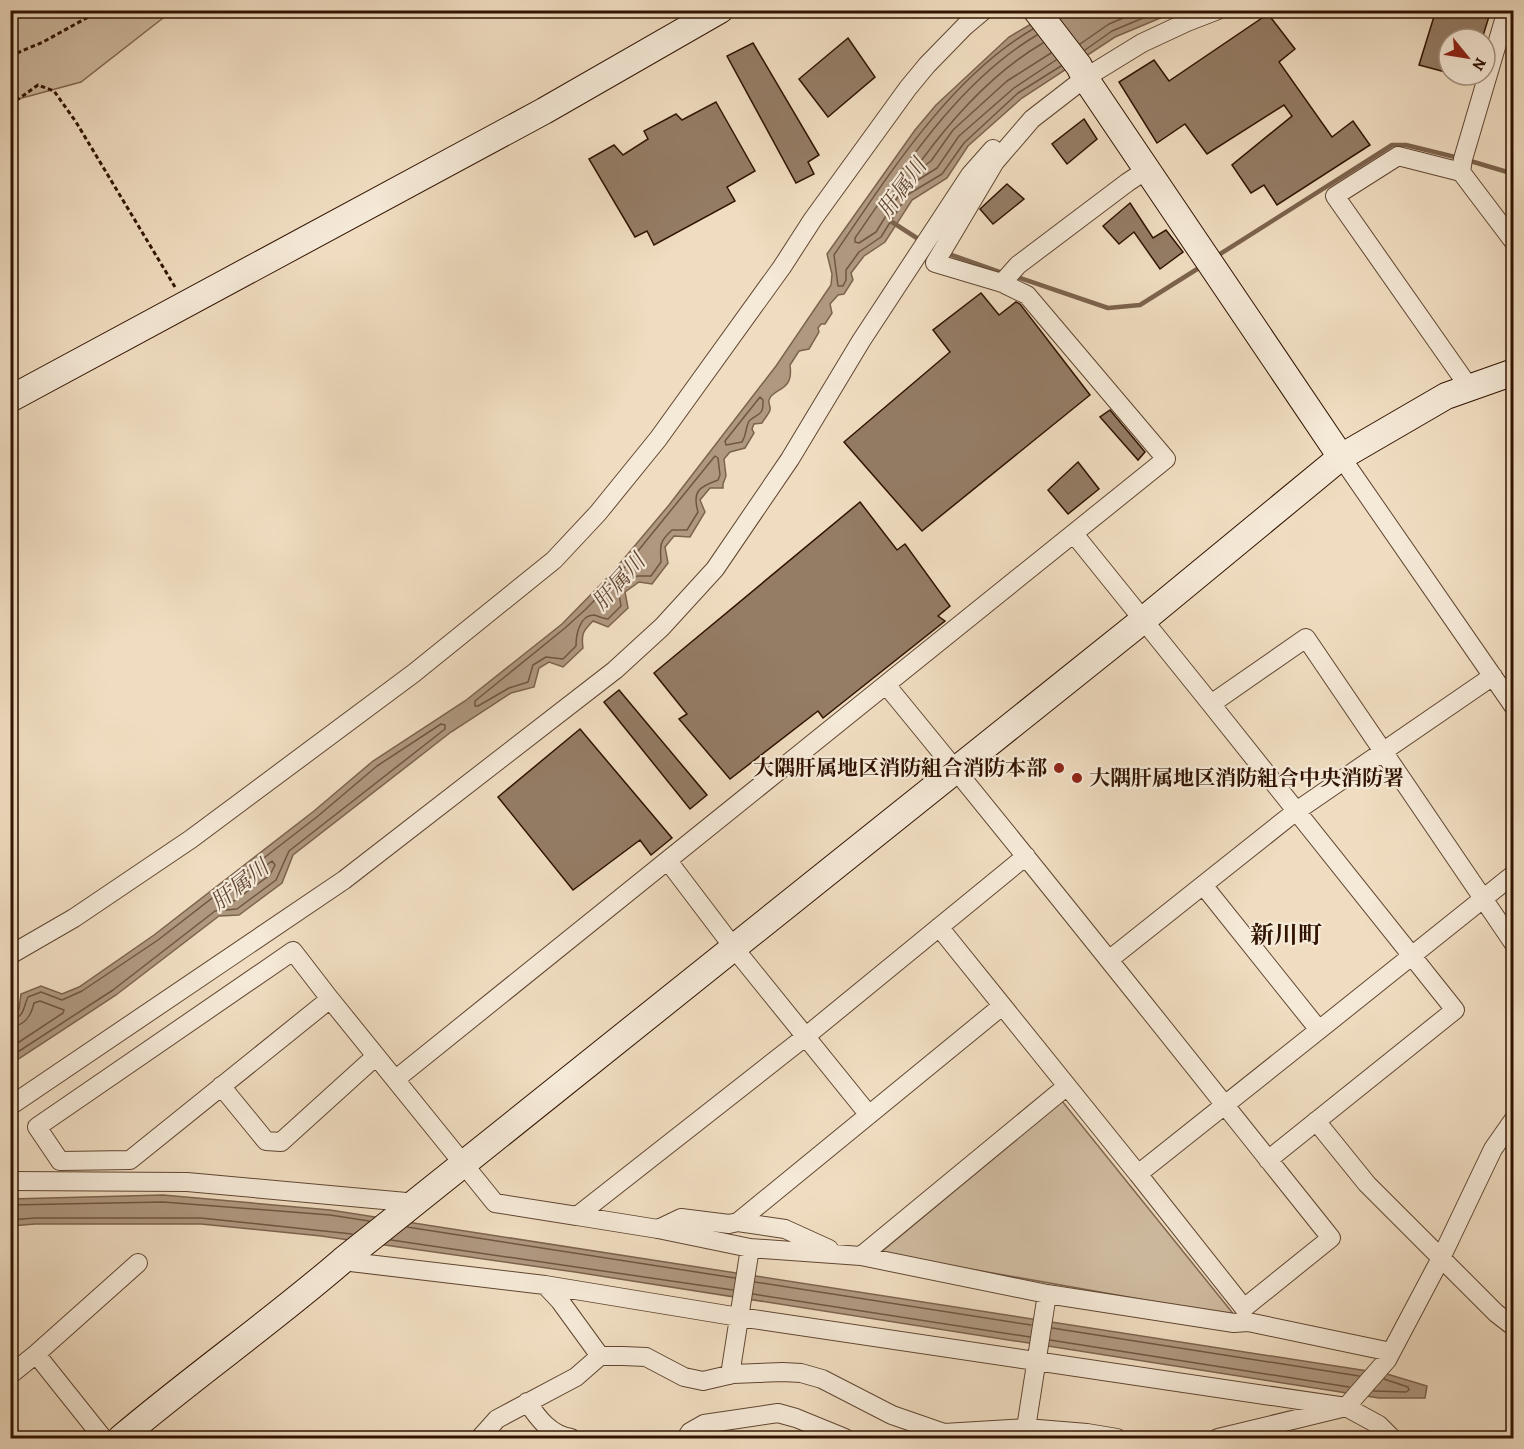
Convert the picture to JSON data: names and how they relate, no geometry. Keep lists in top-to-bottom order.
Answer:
{
  "districts": ["新川町"],
  "water": ["肝属川"],
  "places": ["大隅肝属地区消防組合消防本部", "大隅肝属地区消防組合中央消防署"],
  "north": "bottom right"
}
